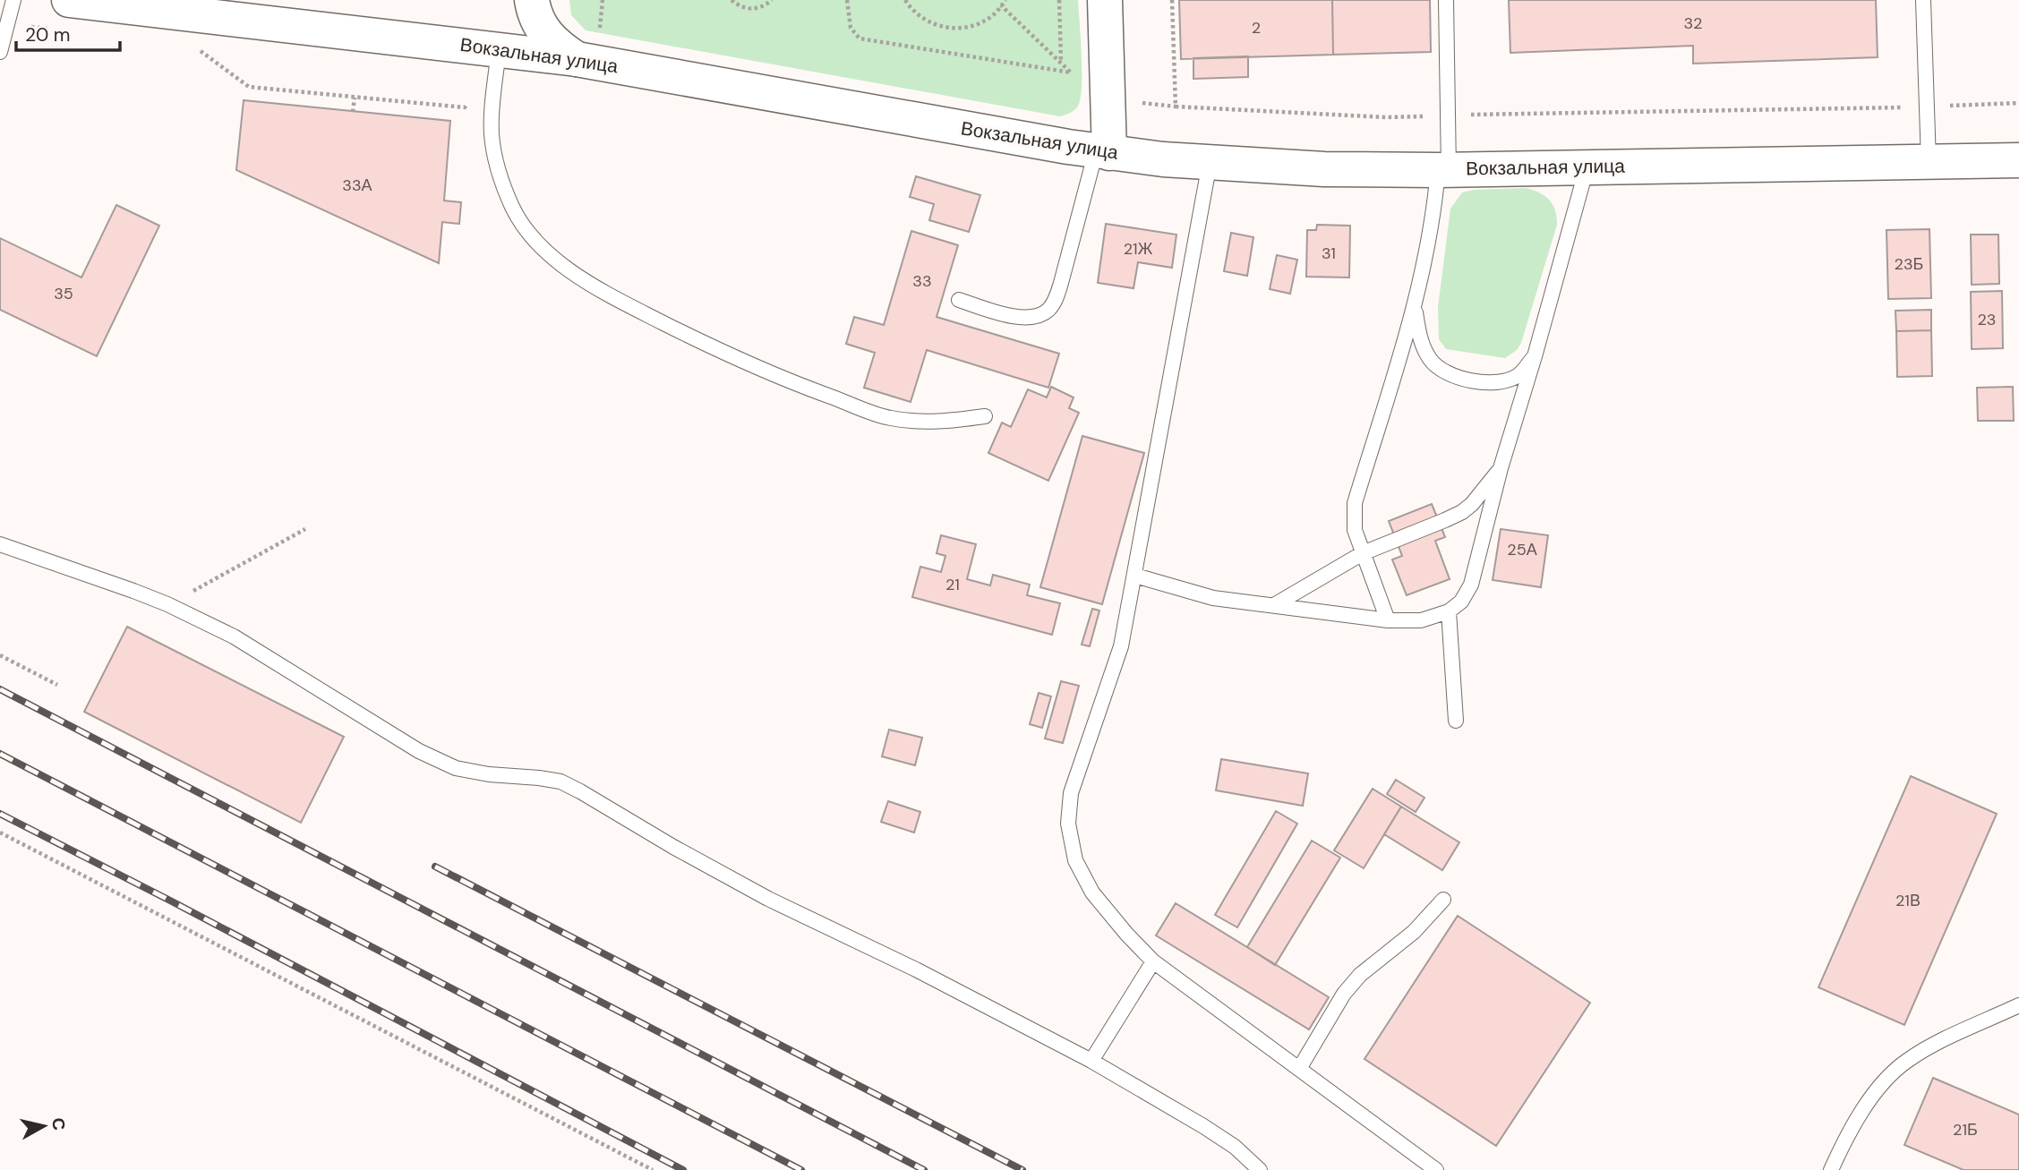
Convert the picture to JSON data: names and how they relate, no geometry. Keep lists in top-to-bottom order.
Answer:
{
  "streets": {
    "main road": ["Вокзальная улица"]
  },
  "house_numbers": [
    "32",
    "2",
    "33А",
    "21Ж",
    "31",
    "23Б",
    "33",
    "35",
    "23",
    "25А",
    "21",
    "21В",
    "21Б"
  ],
  "scale_bar": "20 m",
  "north": "right"
}
